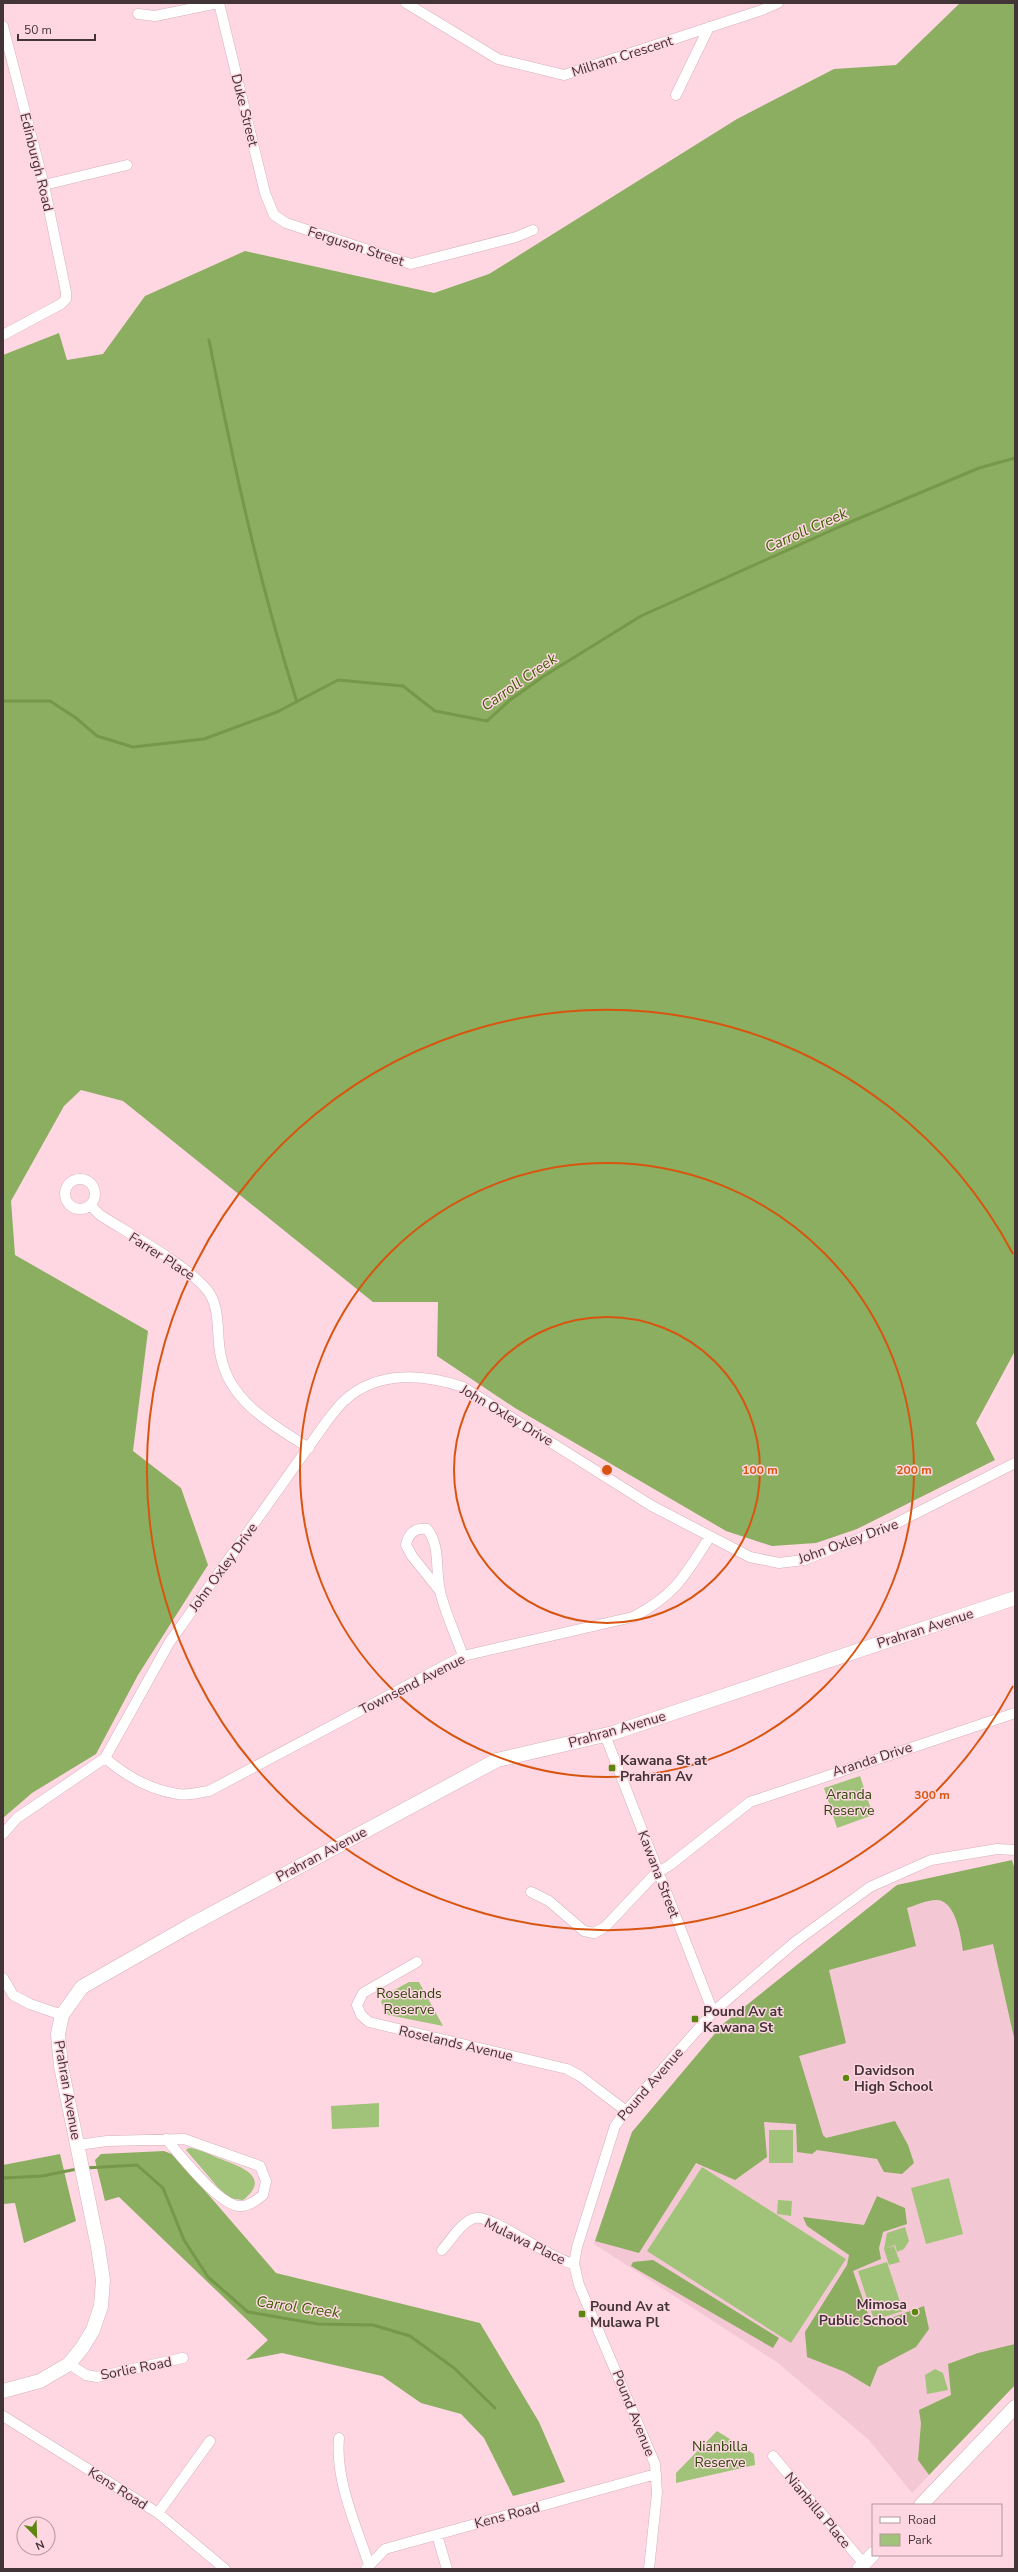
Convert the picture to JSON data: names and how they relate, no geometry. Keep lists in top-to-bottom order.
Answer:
{
  "streets": {
    "street": [
      "Milham Crescent",
      "Duke Street",
      "Edinburgh Road",
      "Ferguson Street",
      "Farrer Place",
      "John Oxley Drive",
      "Prahran Avenue",
      "Townsend Avenue",
      "Aranda Drive",
      "Kawana Street",
      "Roselands Avenue",
      "Pound Avenue",
      "Mulawa Place",
      "Sorlie Road",
      "Kens Road",
      "Nianbilla Place"
    ]
  },
  "crossings": [
    ["Duke Street", "Ferguson Street"],
    ["Farrer Place", "John Oxley Drive"],
    ["John Oxley Drive", "Townsend Avenue"],
    ["Prahran Avenue", "Kawana Street"],
    ["Prahran Avenue", "Sorlie Road"],
    ["Aranda Drive", "Kawana Street"],
    ["Kawana Street", "Pound Avenue"],
    ["Roselands Avenue", "Pound Avenue"],
    ["Pound Avenue", "Mulawa Place"],
    ["Pound Avenue", "Kens Road"]
  ],
  "water": ["Carroll Creek", "Carrol Creek"],
  "parks": ["Aranda Reserve", "Roselands Reserve", "Nianbilla Reserve"],
  "places": {
    "transit": ["Kawana St at Prahran Av", "Pound Av at Kawana St", "Pound Av at Mulawa Pl"],
    "other": ["Davidson High School", "Mimosa Public School"]
  },
  "legend": ["Road", "Park"],
  "scale_bar": "50 m",
  "north": "bottom right",
  "rings": ["100 m", "200 m", "300 m"]
}
